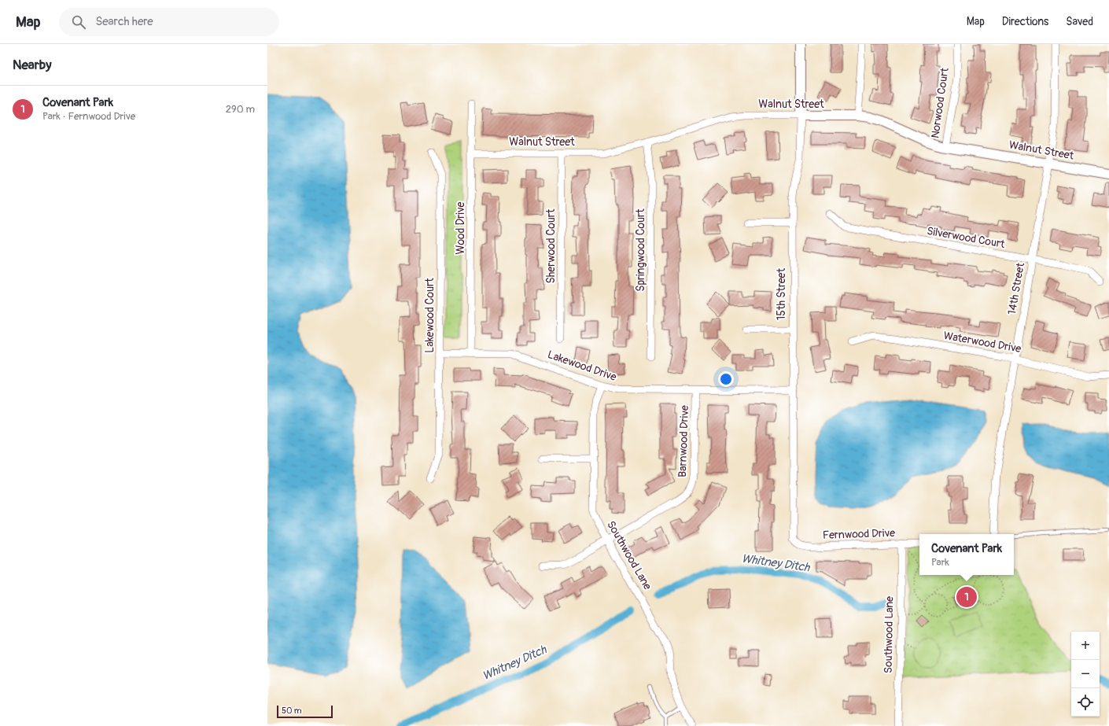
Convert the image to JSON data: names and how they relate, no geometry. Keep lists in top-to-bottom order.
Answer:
{
  "streets": {
    "street": [
      "Norwood Court",
      "Walnut Street",
      "Wood Drive",
      "Silverwood Court",
      "Sherwood Court",
      "Springwood Court",
      "14th Street",
      "15th Street",
      "Lakewood Court",
      "Waterwood Drive",
      "Lakewood Drive",
      "Barnwood Drive",
      "Fernwood Drive",
      "Southwood Lane"
    ]
  },
  "crossings": [
    ["Norwood Court", "Walnut Street"],
    ["Walnut Street", "Wood Drive"],
    ["Walnut Street", "Sherwood Court"],
    ["Walnut Street", "Springwood Court"],
    ["Walnut Street", "14th Street"],
    ["Walnut Street", "15th Street"],
    ["Wood Drive", "Lakewood Drive"],
    ["Silverwood Court", "14th Street"],
    ["14th Street", "Waterwood Drive"],
    ["15th Street", "Lakewood Drive"],
    ["15th Street", "Fernwood Drive"],
    ["Lakewood Court", "Lakewood Drive"],
    ["Lakewood Drive", "Barnwood Drive"],
    ["Lakewood Drive", "Southwood Lane"],
    ["Barnwood Drive", "Southwood Lane"],
    ["Fernwood Drive", "Southwood Lane"]
  ],
  "water": ["Whitney Ditch"],
  "scale_bar": "50 m",
  "page": {
    "header": "Map",
    "search": "Search here",
    "nav": ["Map", "Directions", "Saved"],
    "heading": "Nearby",
    "list": [
      {
        "mark": "1",
        "name": "Covenant Park",
        "note": "Park · Fernwood Drive",
        "value": "290 m"
      }
    ],
    "popup": ["Covenant Park", "Park"],
    "pins": "1",
    "map_buttons": ["+", "−"],
    "scale": "50 m"
  }
}
